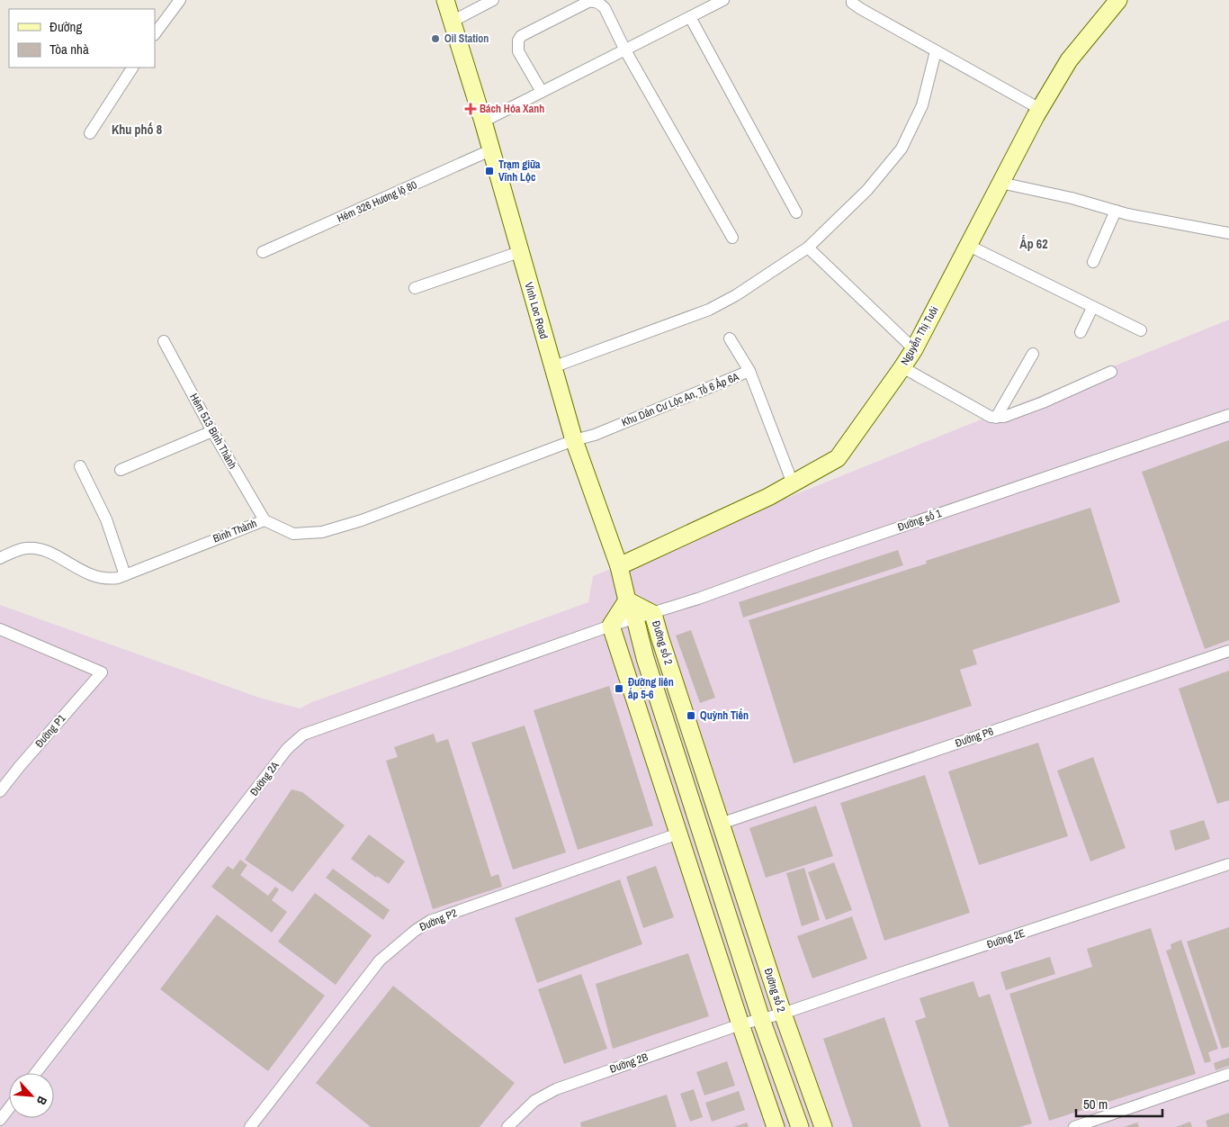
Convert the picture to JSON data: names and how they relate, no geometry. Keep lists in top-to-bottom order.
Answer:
{
  "streets": {
    "main road": ["Vinh Loc Road", "Nguyễn Thị Tuôi", "Đường số 2"],
    "street": [
      "Hẻm 326 Hương lộ 80",
      "Khu Dân Cư Lộc An, Tổ 6 Ấp 6A",
      "Hẻm 513 Bình Thành",
      "Đường số 1",
      "Bình Thành",
      "Đường P1",
      "Đường P6",
      "Đường 2A",
      "Đường P2",
      "Đường 2E",
      "Đường 2B"
    ]
  },
  "crossings": [
    ["Hẻm 326 Hương lộ 80", "Vinh Loc Road"],
    ["Vinh Loc Road", "Nguyễn Thị Tuôi"],
    ["Vinh Loc Road", "Khu Dân Cư Lộc An, Tổ 6 Ấp 6A"],
    ["Vinh Loc Road", "Đường số 1"],
    ["Vinh Loc Road", "Bình Thành"],
    ["Vinh Loc Road", "Đường số 2"],
    ["Nguyễn Thị Tuôi", "Khu Dân Cư Lộc An, Tổ 6 Ấp 6A"],
    ["Khu Dân Cư Lộc An, Tổ 6 Ấp 6A", "Bình Thành"],
    ["Hẻm 513 Bình Thành", "Bình Thành"],
    ["Đường số 1", "Đường số 2"],
    ["Đường số 1", "Đường 2A"],
    ["Đường số 2", "Đường P6"],
    ["Đường số 2", "Đường 2E"],
    ["Đường số 2", "Đường 2B"],
    ["Đường 2E", "Đường 2B"]
  ],
  "districts": ["Khu phố 8", "Ấp 62"],
  "places": {
    "other": ["Oil Station"],
    "health": ["Bách Hóa Xanh"],
    "transit": ["Trạm giữa Vĩnh Lộc", "Đường liên ấp 5-6", "Quỳnh Tiến"]
  },
  "legend": ["Đường", "Tòa nhà"],
  "scale_bar": "50 m",
  "north": "bottom right"
}
